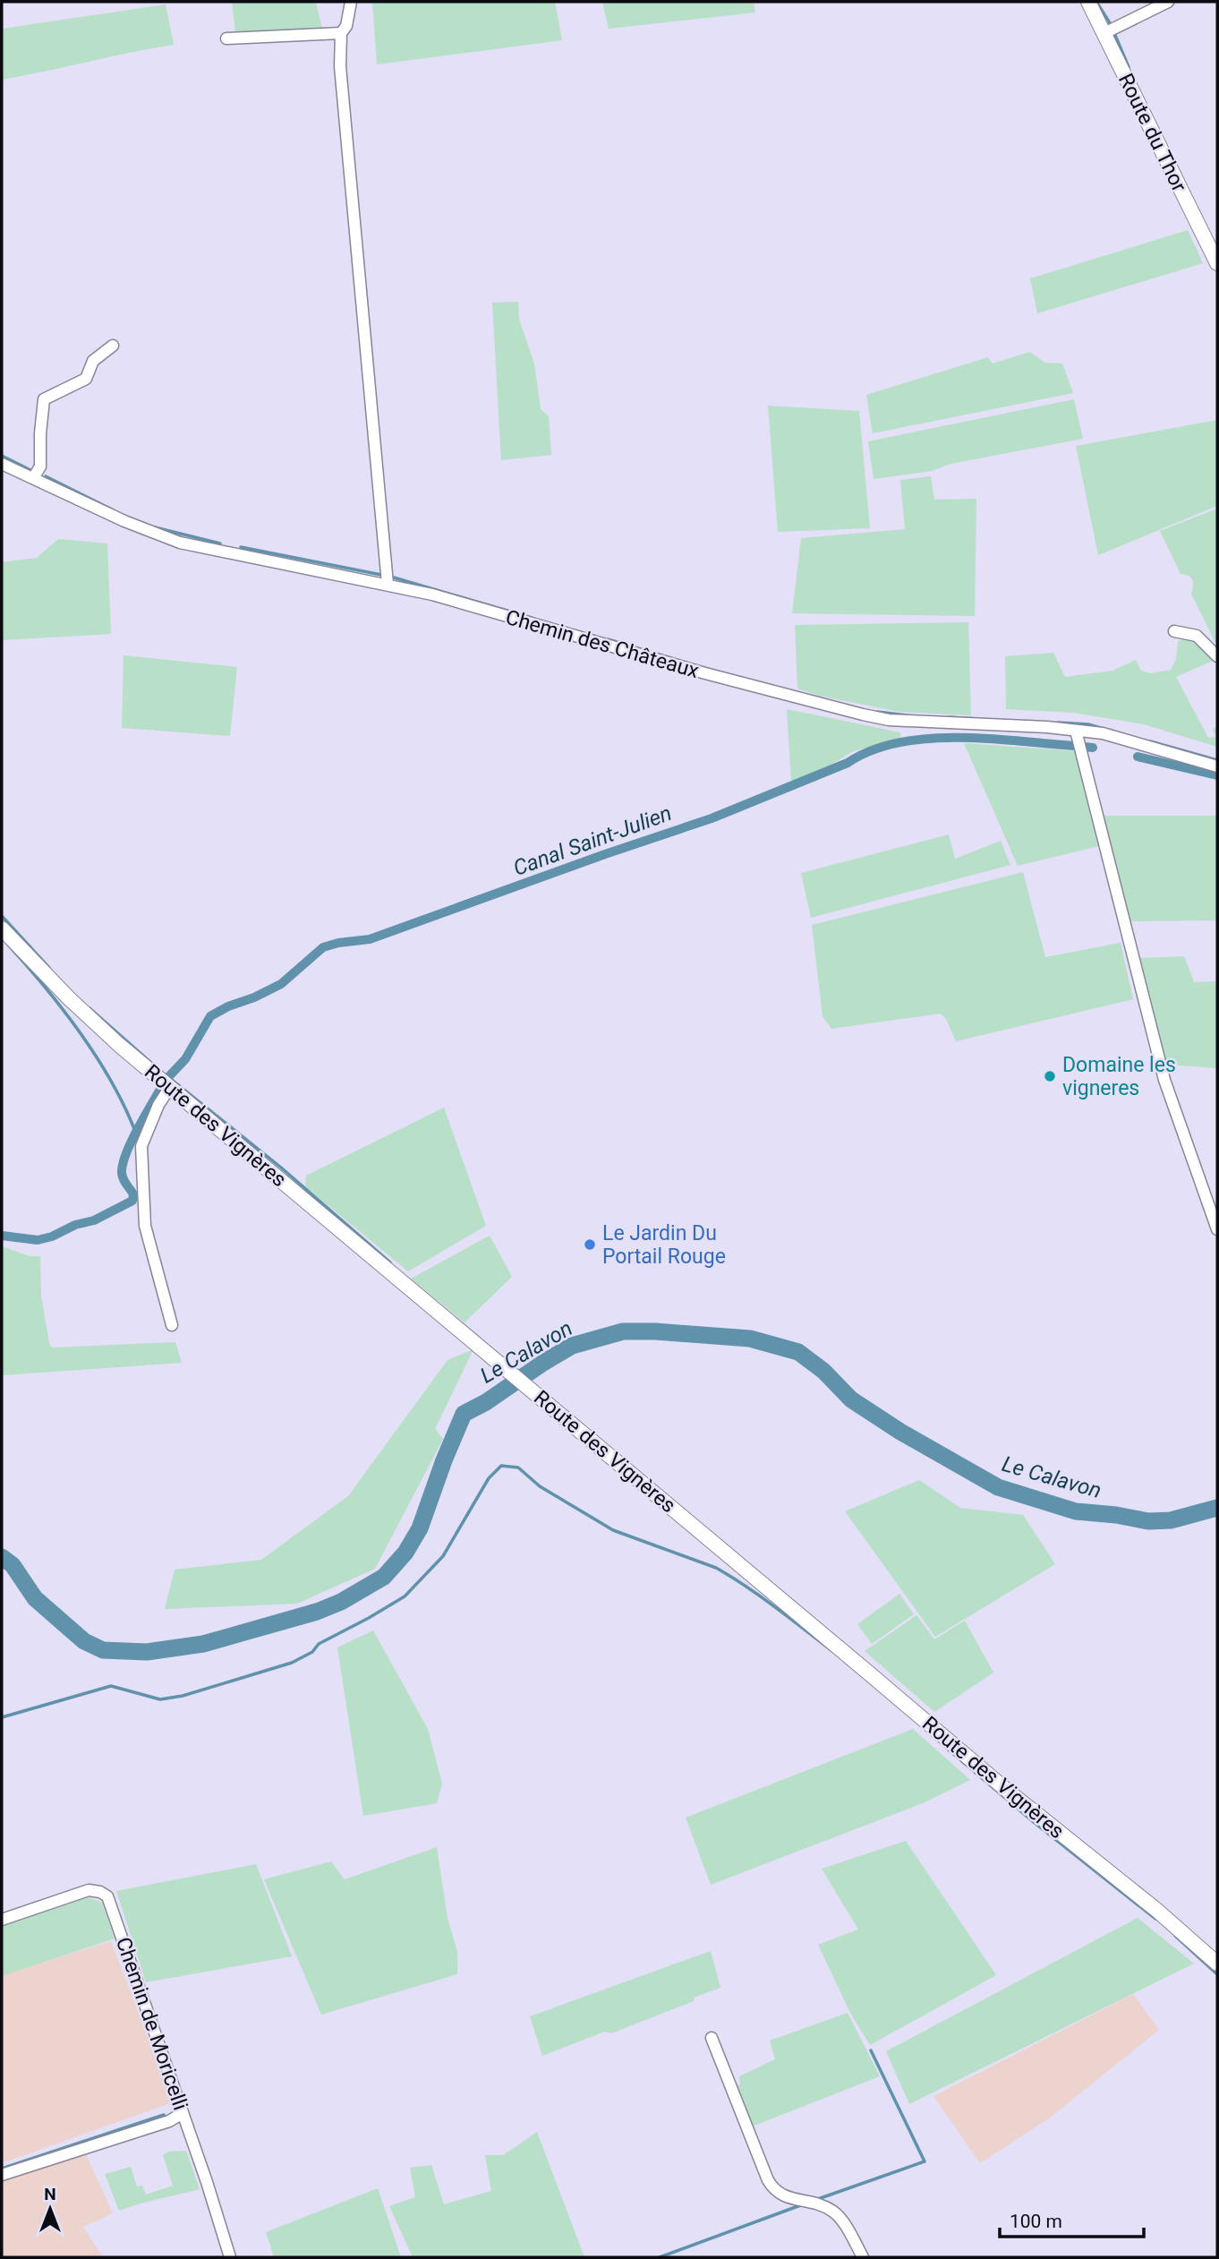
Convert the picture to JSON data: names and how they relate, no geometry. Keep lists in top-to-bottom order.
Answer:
{
  "streets": {
    "street": [
      "Route du Thor",
      "Chemin des Châteaux",
      "Route des Vignères",
      "Chemin de Moricelli"
    ]
  },
  "water": ["Canal Saint-Julien", "Le Calavon"],
  "places": ["Domaine les vigneres", "Le Jardin Du Portail Rouge"],
  "scale_bar": "100 m",
  "north": "top"
}
